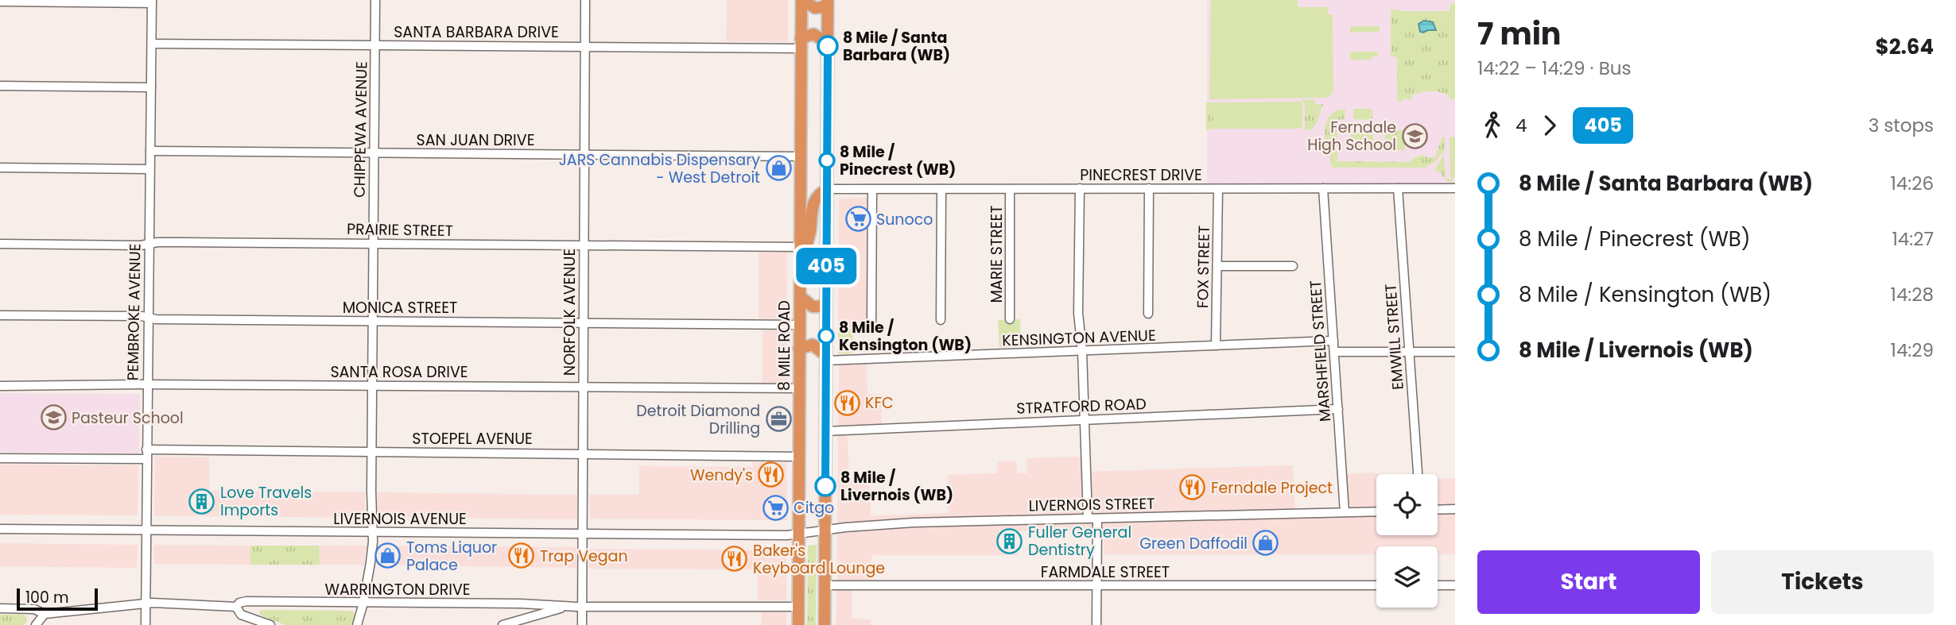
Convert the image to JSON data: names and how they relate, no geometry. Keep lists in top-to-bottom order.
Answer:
{
  "streets": {
    "highway": ["8 MILE ROAD"],
    "street": [
      "SANTA BARBARA DRIVE",
      "CHIPPEWA AVENUE",
      "SAN JUAN DRIVE",
      "PINECREST DRIVE",
      "PRAIRIE STREET",
      "MARIE STREET",
      "FOX STREET",
      "MONICA STREET",
      "PEMBROKE AVENUE",
      "NORFOLK AVENUE",
      "EMWILL STREET",
      "KENSINGTON AVENUE",
      "MARSHFIELD STREET",
      "SANTA ROSA DRIVE",
      "STRATFORD ROAD",
      "STOEPEL AVENUE",
      "LIVERNOIS STREET",
      "LIVERNOIS AVENUE",
      "FARMDALE STREET",
      "WARRINGTON DRIVE"
    ]
  },
  "crossings": [
    ["SANTA BARBARA DRIVE", "CHIPPEWA AVENUE"],
    ["SANTA BARBARA DRIVE", "PEMBROKE AVENUE"],
    ["SANTA BARBARA DRIVE", "NORFOLK AVENUE"],
    ["SANTA BARBARA DRIVE", "8 MILE ROAD"],
    ["CHIPPEWA AVENUE", "SAN JUAN DRIVE"],
    ["CHIPPEWA AVENUE", "PRAIRIE STREET"],
    ["CHIPPEWA AVENUE", "MONICA STREET"],
    ["CHIPPEWA AVENUE", "SANTA ROSA DRIVE"],
    ["CHIPPEWA AVENUE", "STOEPEL AVENUE"],
    ["CHIPPEWA AVENUE", "LIVERNOIS AVENUE"],
    ["CHIPPEWA AVENUE", "WARRINGTON DRIVE"],
    ["SAN JUAN DRIVE", "PEMBROKE AVENUE"],
    ["SAN JUAN DRIVE", "NORFOLK AVENUE"],
    ["SAN JUAN DRIVE", "8 MILE ROAD"],
    ["PINECREST DRIVE", "MARIE STREET"],
    ["PINECREST DRIVE", "FOX STREET"],
    ["PINECREST DRIVE", "EMWILL STREET"],
    ["PINECREST DRIVE", "MARSHFIELD STREET"],
    ["PRAIRIE STREET", "PEMBROKE AVENUE"],
    ["PRAIRIE STREET", "NORFOLK AVENUE"],
    ["PRAIRIE STREET", "8 MILE ROAD"],
    ["FOX STREET", "KENSINGTON AVENUE"],
    ["MONICA STREET", "PEMBROKE AVENUE"],
    ["MONICA STREET", "NORFOLK AVENUE"],
    ["MONICA STREET", "8 MILE ROAD"],
    ["PEMBROKE AVENUE", "SANTA ROSA DRIVE"],
    ["PEMBROKE AVENUE", "STOEPEL AVENUE"],
    ["PEMBROKE AVENUE", "LIVERNOIS AVENUE"],
    ["PEMBROKE AVENUE", "WARRINGTON DRIVE"],
    ["NORFOLK AVENUE", "SANTA ROSA DRIVE"],
    ["NORFOLK AVENUE", "STOEPEL AVENUE"],
    ["NORFOLK AVENUE", "LIVERNOIS AVENUE"],
    ["NORFOLK AVENUE", "WARRINGTON DRIVE"],
    ["KENSINGTON AVENUE", "MARSHFIELD STREET"],
    ["8 MILE ROAD", "SANTA ROSA DRIVE"],
    ["8 MILE ROAD", "STOEPEL AVENUE"],
    ["8 MILE ROAD", "LIVERNOIS STREET"],
    ["8 MILE ROAD", "LIVERNOIS AVENUE"],
    ["8 MILE ROAD", "WARRINGTON DRIVE"],
    ["MARSHFIELD STREET", "STRATFORD ROAD"],
    ["MARSHFIELD STREET", "LIVERNOIS STREET"],
    ["LIVERNOIS STREET", "LIVERNOIS AVENUE"]
  ],
  "places": {
    "other": [
      "8 Mile / Santa Barbara (WB)",
      "8 Mile / Pinecrest (WB)",
      "8 Mile / Kensington (WB)",
      "8 Mile / Livernois (WB)"
    ],
    "school or university": ["Ferndale High School", "Pasteur School"],
    "shop": ["JARS Cannabis Dispensary - West Detroit", "Green Daffodil", "Toms Liquor Palace"],
    "supermarket": ["Sunoco", "Citgo"],
    "restaurant": [
      "KFC",
      "Wendy's",
      "Ferndale Project",
      "Trap Vegan",
      "Baker's Keyboard Lounge"
    ],
    "office": ["Detroit Diamond Drilling"],
    "building": ["Love Travels Imports", "Fuller General Dentistry"]
  },
  "lines": ["bus line 405"],
  "scale_bar": "100 m",
  "page": {
    "on_map": "405",
    "heading": ["7 min", "14:22 – 14:29 · Bus", "$2.64"],
    "legs": ["4", "405", "3 stops"],
    "list": [
      {
        "name": "8 Mile / Santa Barbara (WB)",
        "value": "14:26"
      },
      {
        "name": "8 Mile / Pinecrest (WB)",
        "value": "14:27"
      },
      {
        "name": "8 Mile / Kensington (WB)",
        "value": "14:28"
      },
      {
        "name": "8 Mile / Livernois (WB)",
        "value": "14:29"
      }
    ],
    "buttons": ["Start", "Tickets"],
    "scale": "100 m"
  }
}
